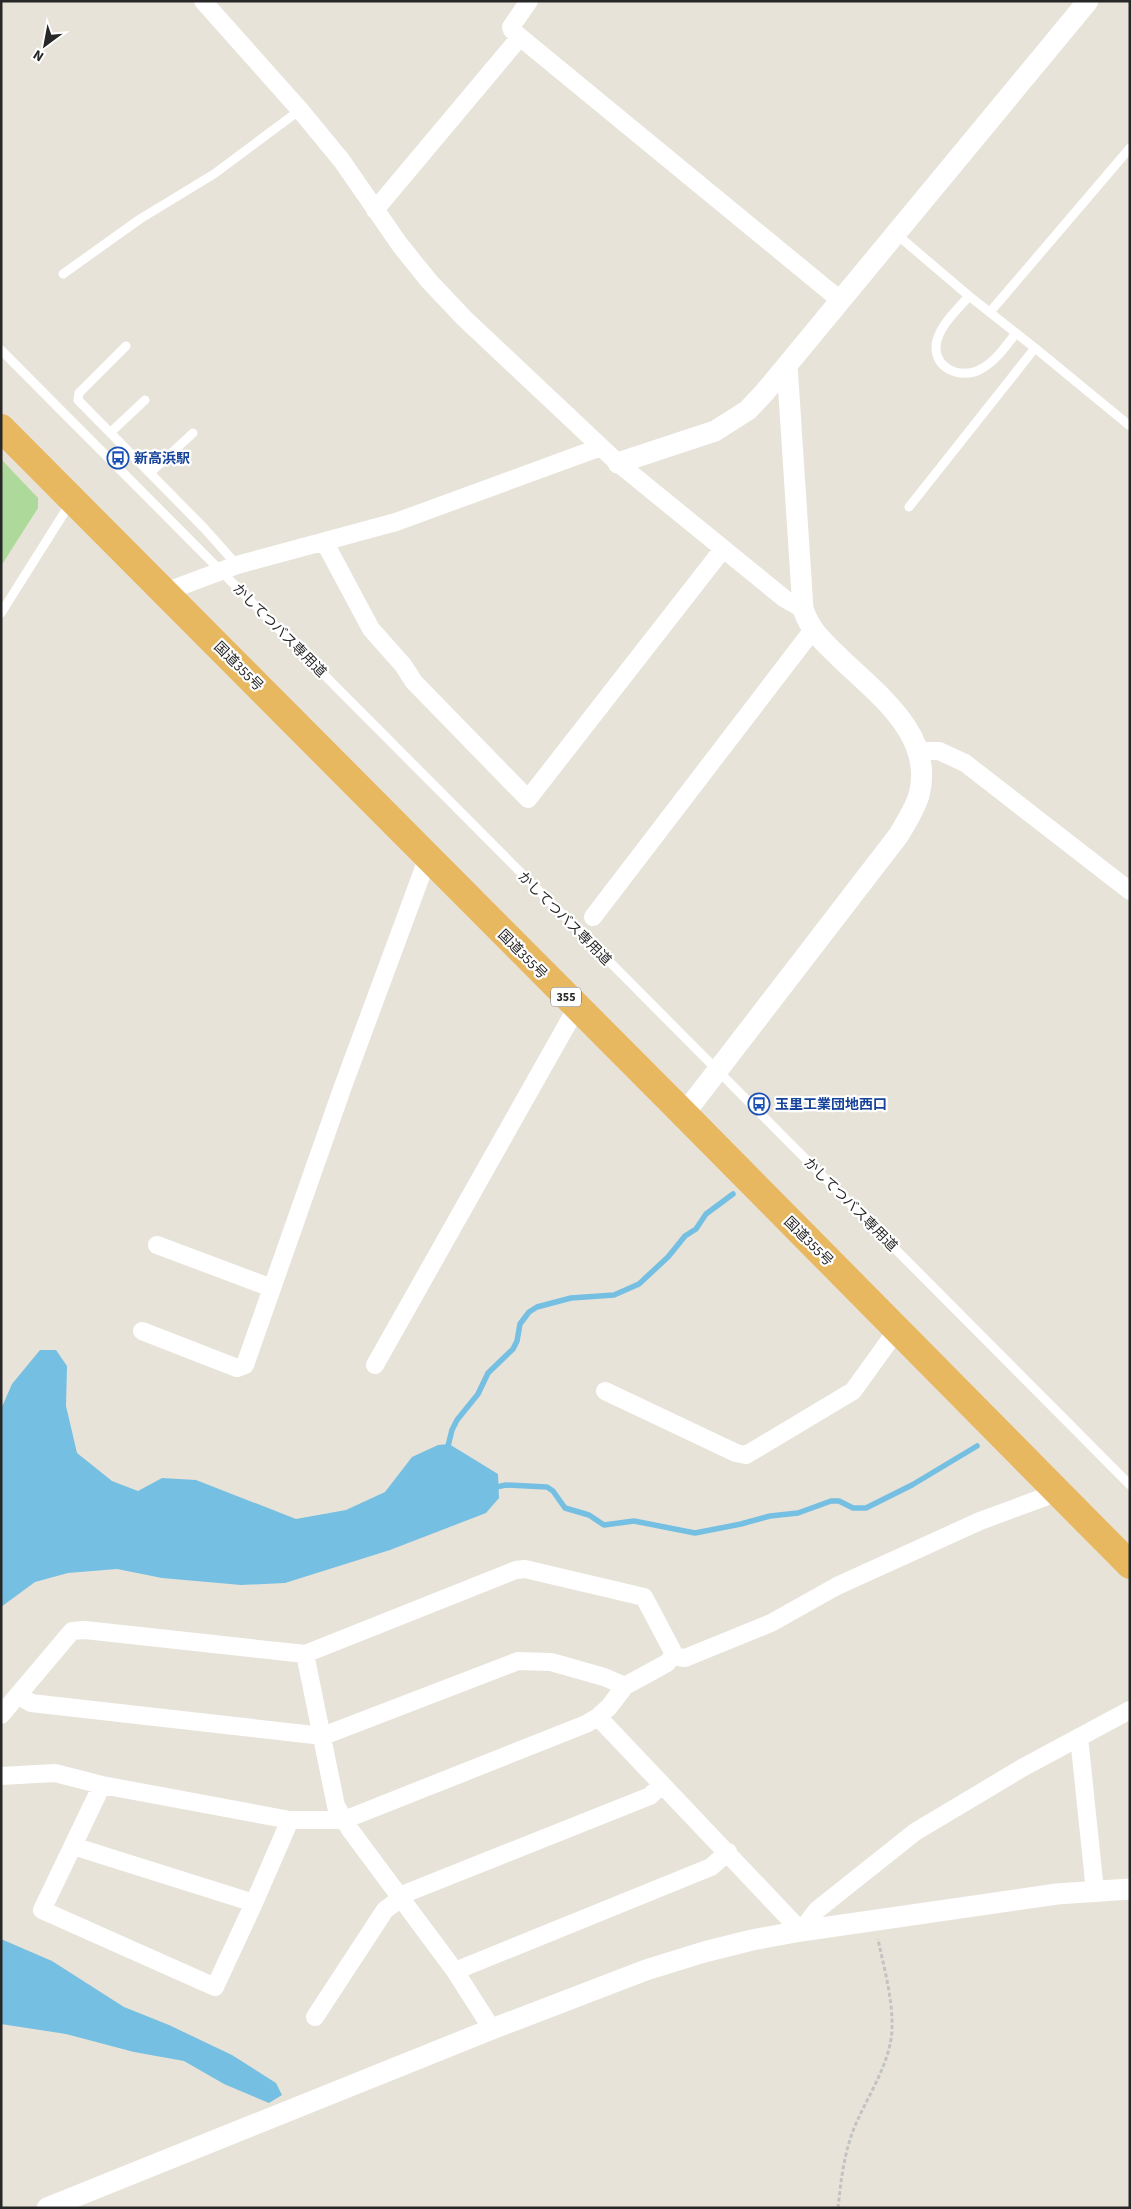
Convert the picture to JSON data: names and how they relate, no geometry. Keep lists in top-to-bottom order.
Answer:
{
  "streets": {
    "highway": ["国道355号", "355"],
    "lane": ["かしてつバス専用道"]
  },
  "places": {
    "bus stop": ["新高浜駅", "玉里工業団地西口"]
  },
  "north": "bottom left"
}
